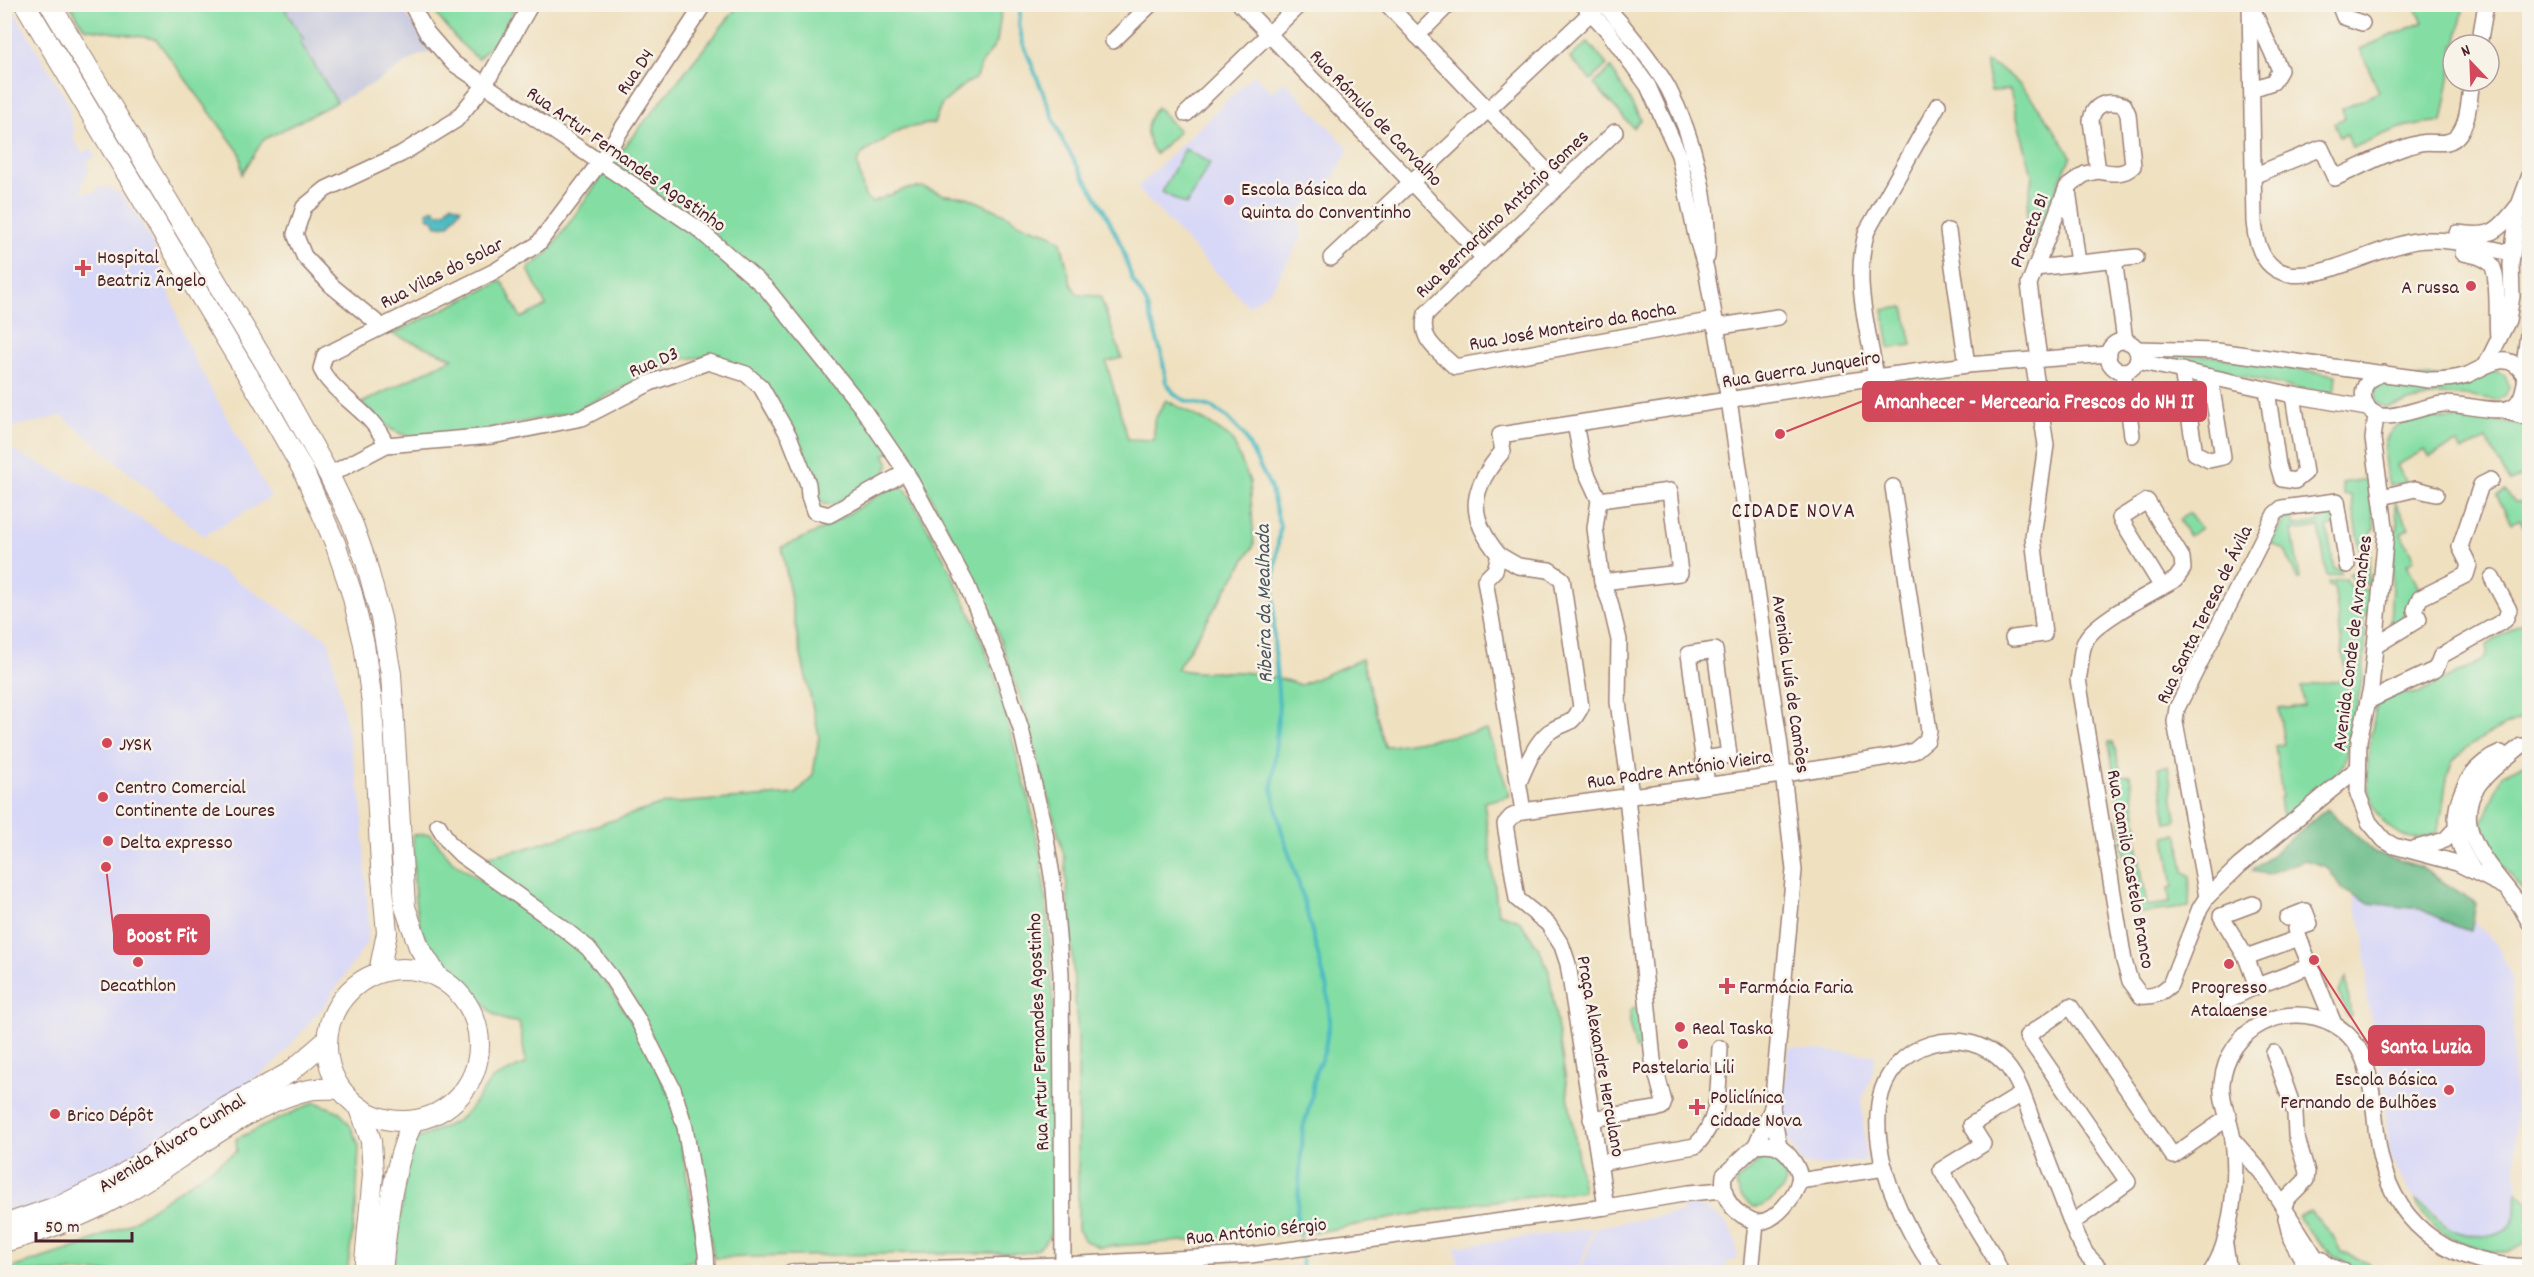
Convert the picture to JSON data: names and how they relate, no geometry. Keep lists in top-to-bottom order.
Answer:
{
  "streets": {
    "main road": ["Avenida Álvaro Cunhal"],
    "street": [
      "Rua D4",
      "Rua Rómulo de Carvalho",
      "Rua Artur Fernandes Agostinho",
      "Rua Bernardino António Gomes",
      "Praceta B1",
      "Rua Vilas do Solar",
      "Rua José Monteiro da Rocha",
      "Rua D3",
      "Rua Guerra Junqueiro",
      "Rua Santa Teresa de Ávila",
      "Avenida Conde de Avranches",
      "Avenida Luís de Camões",
      "Rua Padre António Vieira",
      "Rua Camilo Castelo Branco",
      "Praça Alexandre Herculano",
      "Rua António Sérgio"
    ]
  },
  "crossings": [
    ["Rua D4", "Rua Artur Fernandes Agostinho"],
    ["Rua D4", "Rua Vilas do Solar"],
    ["Rua Rómulo de Carvalho", "Rua Bernardino António Gomes"],
    ["Rua Artur Fernandes Agostinho", "Rua Vilas do Solar"],
    ["Rua Artur Fernandes Agostinho", "Rua D3"],
    ["Rua Artur Fernandes Agostinho", "Rua António Sérgio"],
    ["Rua Bernardino António Gomes", "Rua José Monteiro da Rocha"],
    ["Praceta B1", "Rua Guerra Junqueiro"],
    ["Rua José Monteiro da Rocha", "Avenida Luís de Camões"],
    ["Rua Guerra Junqueiro", "Avenida Luís de Camões"],
    ["Rua Santa Teresa de Ávila", "Rua Camilo Castelo Branco"],
    ["Avenida Conde de Avranches", "Rua Camilo Castelo Branco"],
    ["Avenida Luís de Camões", "Rua Padre António Vieira"],
    ["Rua Padre António Vieira", "Praça Alexandre Herculano"],
    ["Praça Alexandre Herculano", "Rua António Sérgio"]
  ],
  "districts": ["CIDADE NOVA"],
  "water": ["Ribeira da Mealhada"],
  "places": {
    "other": [
      "Escola Básica da Quinta do Conventinho",
      "A russa",
      "Amanhecer - Mercearia Frescos do NH II",
      "JYSK",
      "Centro Comercial Continente de Loures",
      "Delta expresso",
      "Boost Fit",
      "Santa Luzia",
      "Decathlon",
      "Progresso Atalaense",
      "Real Taska",
      "Pastelaria Lili",
      "Escola Básica Fernando de Bulhões",
      "Brico Dépôt"
    ],
    "health": ["Hospital Beatriz Ângelo", "Farmácia Faria", "Policlínica Cidade Nova"]
  },
  "scale_bar": "50 m",
  "north": "top left"
}
